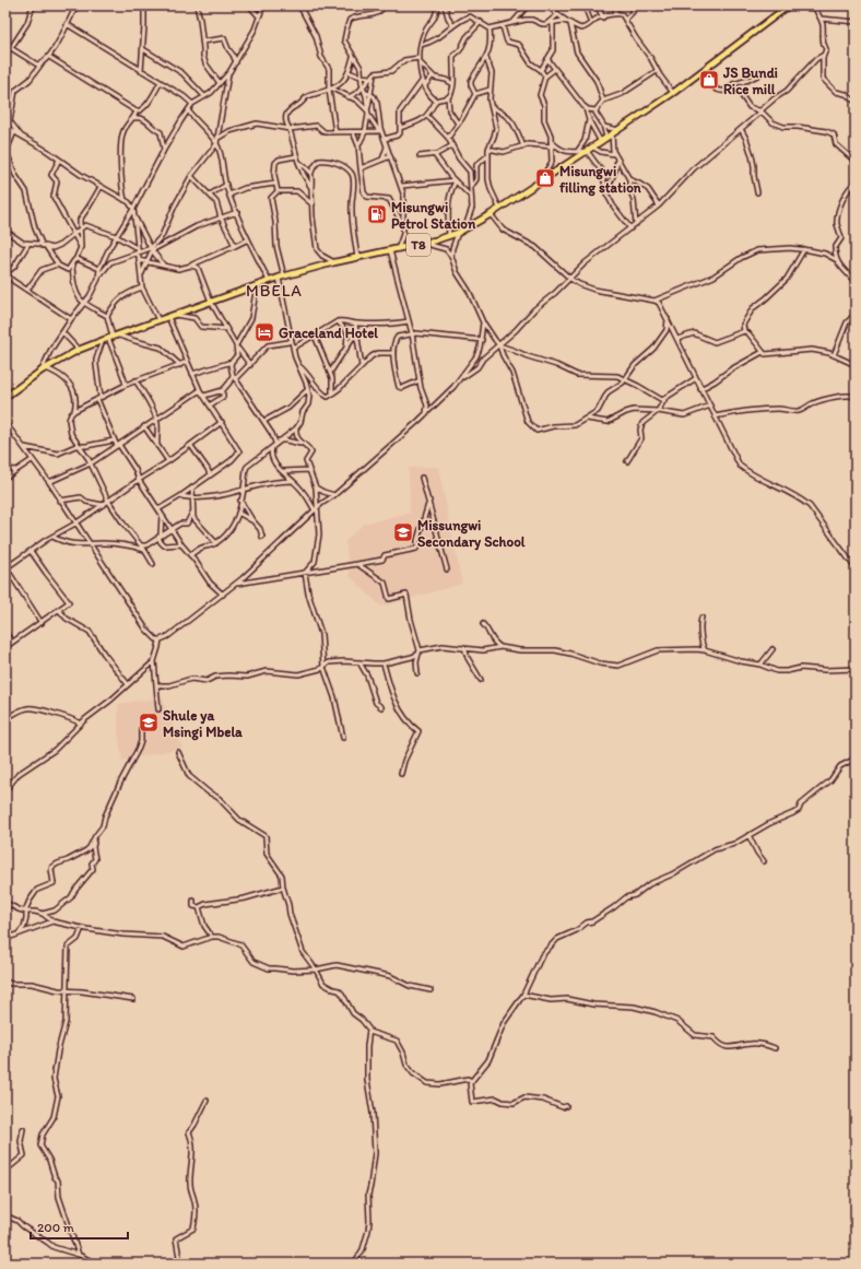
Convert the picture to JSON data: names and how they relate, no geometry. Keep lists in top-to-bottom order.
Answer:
{
  "streets": {
    "highway": ["T8"]
  },
  "districts": ["MBELA"],
  "places": {
    "shop": ["JS Bundi Rice mill", "Misungwi filling station"],
    "fuel station": ["Misungwi Petrol Station"],
    "hotel": ["Graceland Hotel"],
    "school or university": ["Missungwi Secondary School", "Shule ya Msingi Mbela"]
  },
  "scale_bar": "200 m"
}
